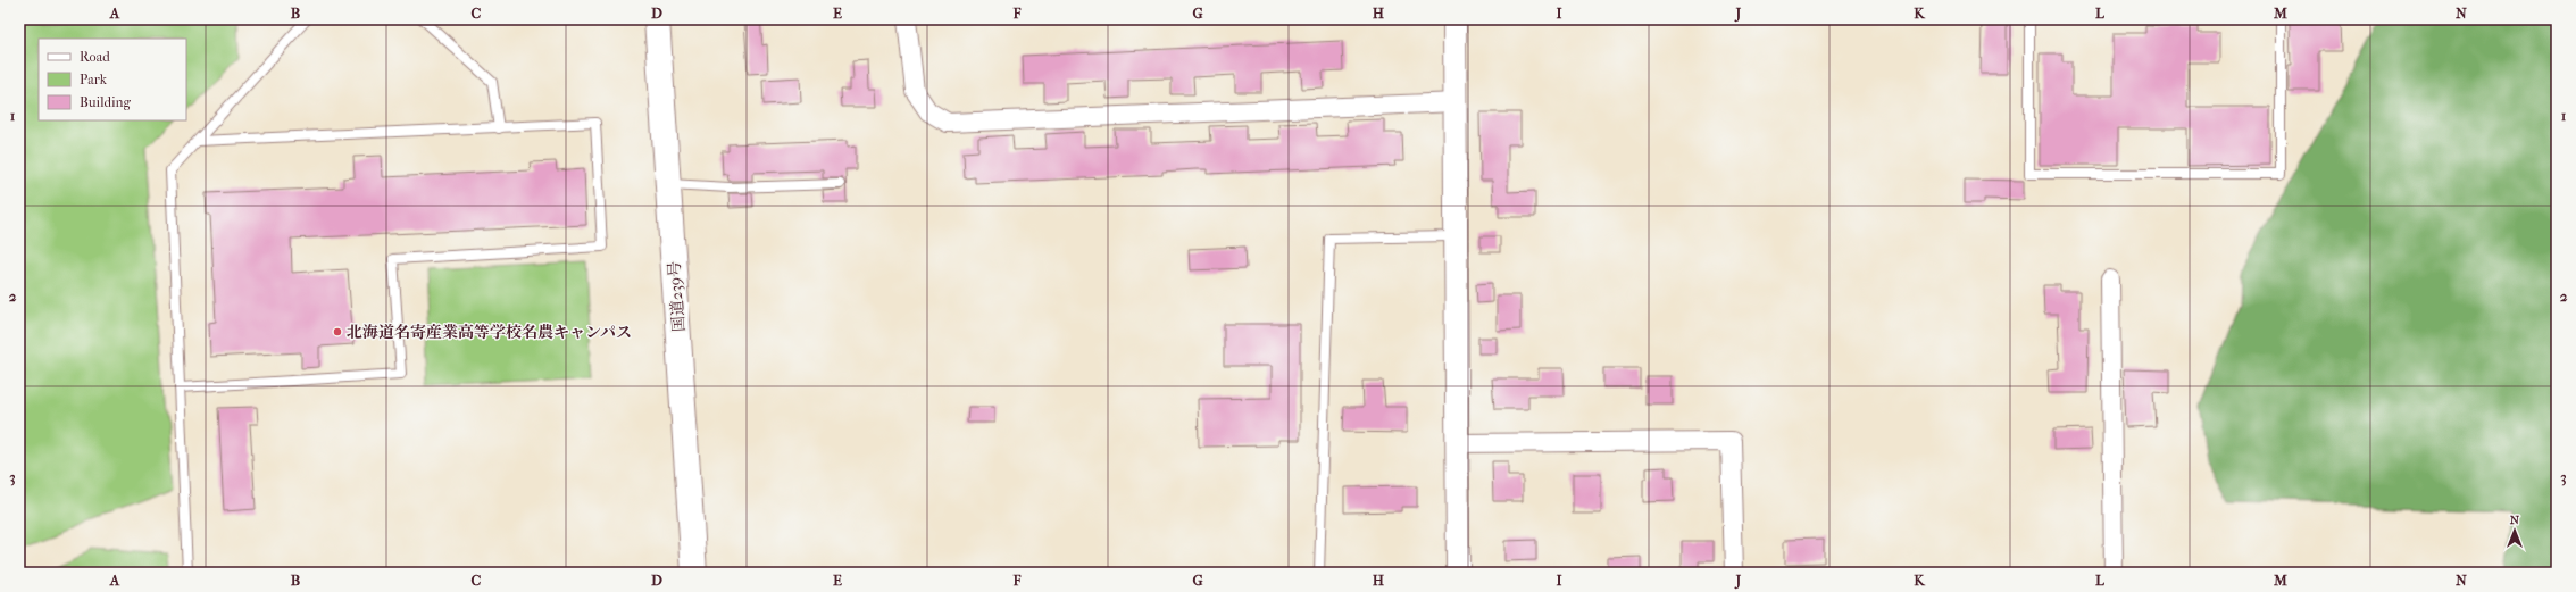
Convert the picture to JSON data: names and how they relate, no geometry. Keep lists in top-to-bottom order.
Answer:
{
  "streets": {
    "highway": ["国道239号"]
  },
  "places": ["北海道名寄産業高等学校名農キャンパス"],
  "legend": ["Road", "Park", "Building"],
  "north": "top",
  "grid": {
    "columns": [
      "A",
      "B",
      "C",
      "D",
      "E",
      "F",
      "G",
      "H",
      "I",
      "J",
      "K",
      "L",
      "M",
      "N"
    ],
    "rows": ["1", "2", "3"]
  }
}
